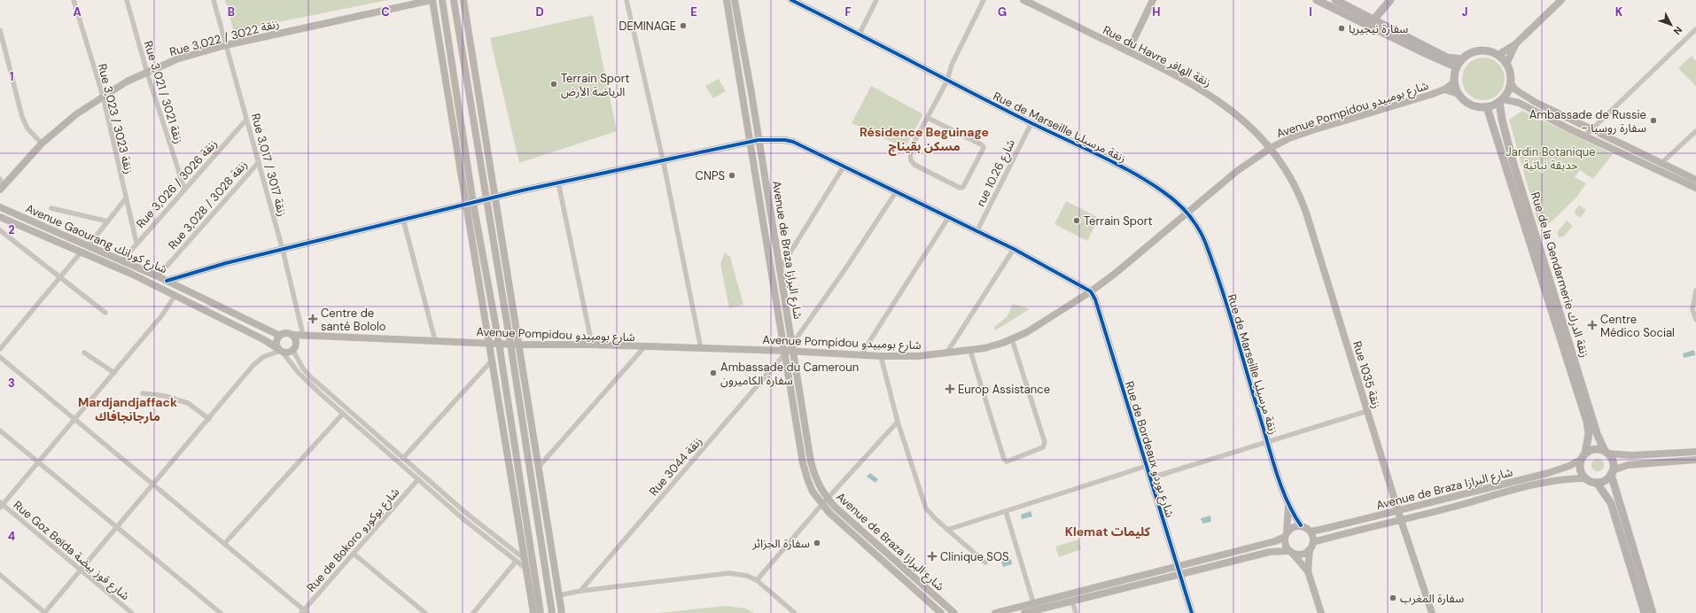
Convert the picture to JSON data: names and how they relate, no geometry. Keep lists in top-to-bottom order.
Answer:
{
  "streets": {
    "main road": [
      "Rue 3,022 / زنقة 3022",
      "Rue du Havre زنقة الهافر",
      "Avenue Pompidou شارع بومبيدو",
      "Rue de Marseille زنقة مرسيليا",
      "Avenue Gaourang شارع كورانك",
      "Avenue de Braza شارع البرازا",
      "Rue de la Gendarmerie زنقة الدرك",
      "Rue 1035 زنقة",
      "Rue de Bordeaux شارع بوردو"
    ],
    "street": [
      "Rue 3,021 / زنقة 3021",
      "Rue 3,023 / زنقة 3023",
      "Rue 3,017 / زنقة 3017",
      "rue 10.26 شارع",
      "Rue 3,026 / زنقة 3026",
      "Rue 3,028 / زنقة 3028",
      "Rue 3044 زنقة",
      "Rue de Bokoro شارع بوكورو",
      "Rue Goz Beïda شارع قوز بيضة"
    ]
  },
  "crossings": [
    ["Rue 3,022 / زنقة 3022", "Rue 3,021 / زنقة 3021"],
    ["Rue 3,022 / زنقة 3022", "Rue 3,023 / زنقة 3023"],
    ["Rue 3,022 / زنقة 3022", "Rue 3,017 / زنقة 3017"],
    ["Rue du Havre زنقة الهافر", "Avenue Pompidou شارع بومبيدو"],
    ["Rue du Havre زنقة الهافر", "Rue 1035 زنقة"],
    ["Rue 3,021 / زنقة 3021", "Rue 3,026 / زنقة 3026"],
    ["Avenue Pompidou شارع بومبيدو", "Rue de Marseille زنقة مرسيليا"],
    ["Avenue Pompidou شارع بومبيدو", "Rue 3,017 / زنقة 3017"],
    ["Avenue Pompidou شارع بومبيدو", "Avenue Gaourang شارع كورانك"],
    ["Avenue Pompidou شارع بومبيدو", "Avenue de Braza شارع البرازا"],
    ["Avenue Pompidou شارع بومبيدو", "Rue de la Gendarmerie زنقة الدرك"],
    ["Avenue Pompidou شارع بومبيدو", "Rue 1035 زنقة"],
    ["Avenue Pompidou شارع بومبيدو", "Rue de Bordeaux شارع بوردو"],
    ["Avenue Pompidou شارع بومبيدو", "Rue 3044 زنقة"],
    ["Rue 3,023 / زنقة 3023", "Rue 3,026 / زنقة 3026"],
    ["Rue de Marseille زنقة مرسيليا", "rue 10.26 شارع"],
    ["Rue de Marseille زنقة مرسيليا", "Avenue de Braza شارع البرازا"],
    ["Rue 3,017 / زنقة 3017", "Rue 3,026 / زنقة 3026"],
    ["Rue 3,017 / زنقة 3017", "Rue 3,028 / زنقة 3028"],
    ["Rue 3,026 / زنقة 3026", "Avenue Gaourang شارع كورانك"],
    ["Rue 3,028 / زنقة 3028", "Avenue Gaourang شارع كورانك"],
    ["Avenue de Braza شارع البرازا", "Rue de la Gendarmerie زنقة الدرك"],
    ["Avenue de Braza شارع البرازا", "Rue 1035 زنقة"],
    ["Avenue de Braza شارع البرازا", "Rue 3044 زنقة"]
  ],
  "districts": ["Résidence Beguinage مسكن بقيناج", "Mardjandjaffack مارجانجافاك", "Klemat كليمات"],
  "parks": ["Jardin Botanique حديقة نباتية"],
  "places": {
    "other": [
      "DEMINAGE",
      "سفارة نيجيريا",
      "Terrain Sport الرياضة الأرض",
      "Ambassade de Russie - سفارة روسيا",
      "CNPS",
      "Terrain Sport",
      "Ambassade du Cameroun سفارة الكاميرون",
      "سفارة الجزائر",
      "سفارة المغرب"
    ],
    "health": [
      "Centre de santé Bololo",
      "Centre Médico Social",
      "Europ Assistance",
      "Clinique SOS"
    ]
  },
  "north": "bottom right",
  "grid": {
    "columns": [
      "A",
      "B",
      "C",
      "D",
      "E",
      "F",
      "G",
      "H",
      "I",
      "J",
      "K"
    ],
    "rows": [
      "1",
      "2",
      "3",
      "4"
    ]
  }
}
